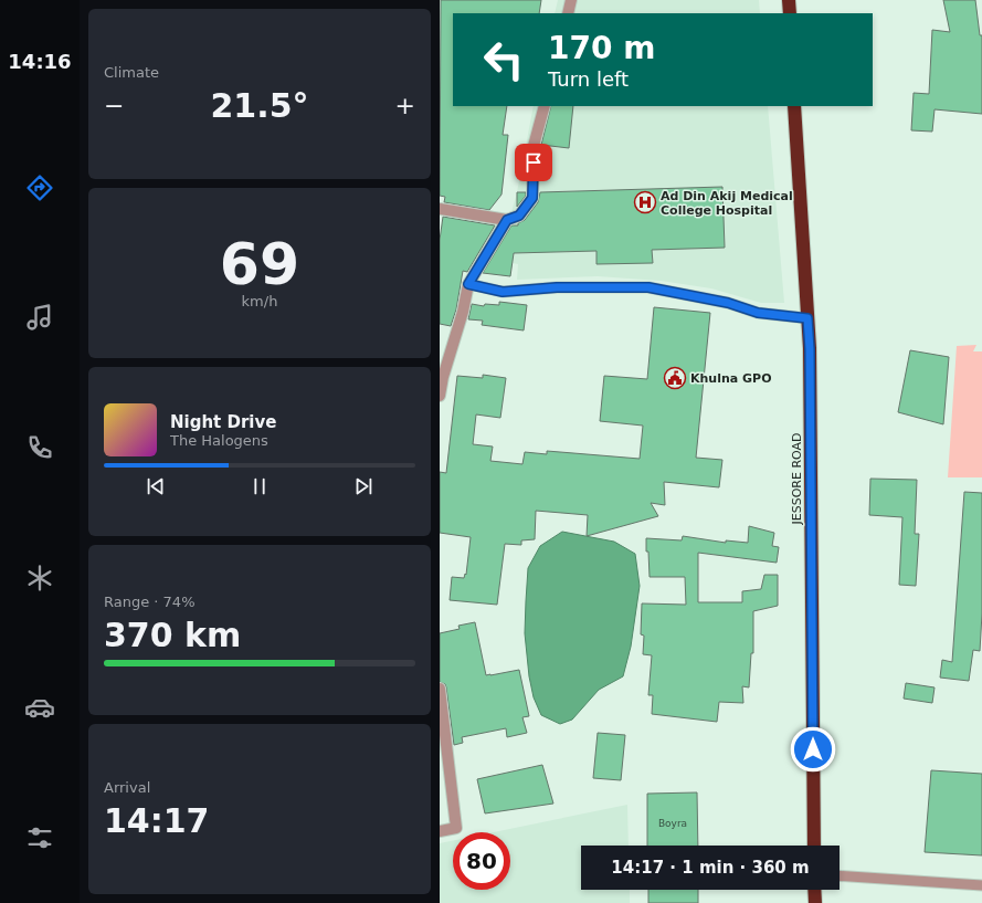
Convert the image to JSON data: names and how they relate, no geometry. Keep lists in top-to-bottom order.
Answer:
{
  "streets": {
    "highway": ["JESSORE ROAD"]
  },
  "places": {
    "hospital": ["Ad Din Akij Medical College Hospital"],
    "public building": ["Khulna GPO"]
  },
  "house_numbers": ["Boyra"],
  "page": {
    "tabs": "14:16",
    "tile": [
      "Climate",
      ["69", "km/h"],
      ["Range · 74%", "370 km"],
      ["Arrival", "14:17"]
    ],
    "turn": ["170 m", "Turn left"],
    "heat": ["−", "21.5°", "+"],
    "song": ["Night Drive", "The Halogens"],
    "limit": "80",
    "trip": "14:17 · 1 min · 360 m"
  }
}
